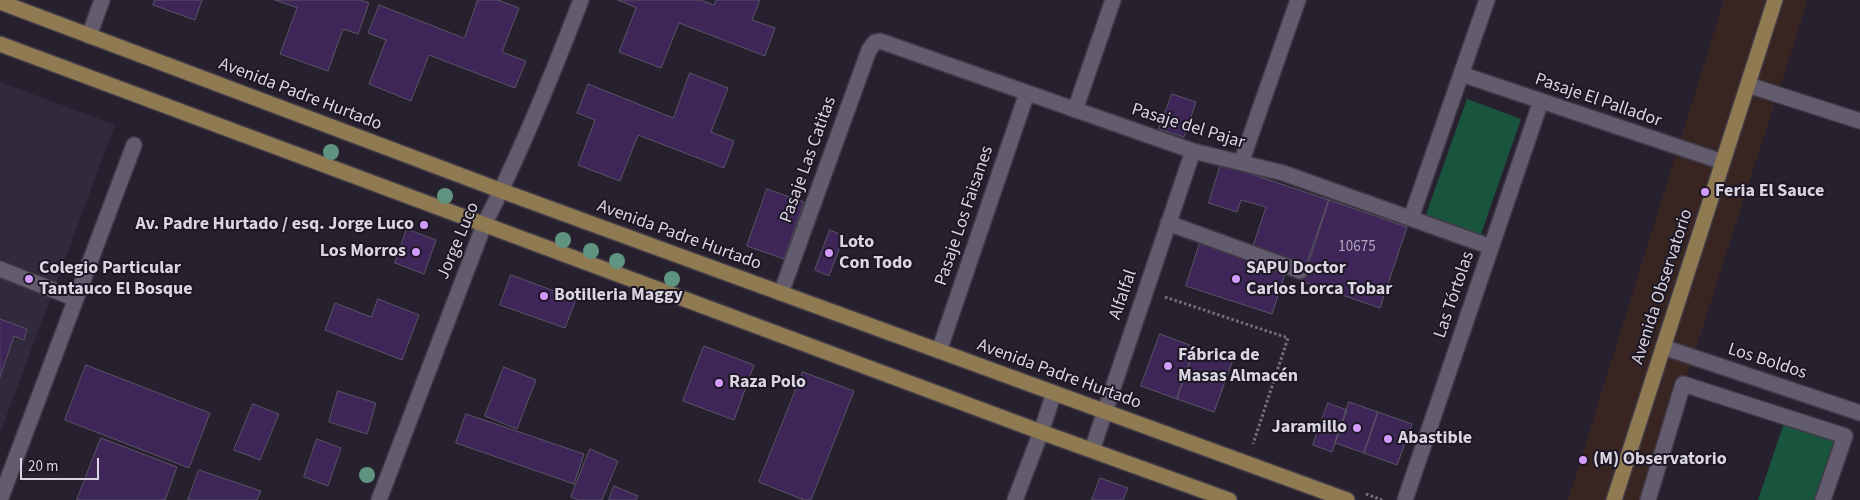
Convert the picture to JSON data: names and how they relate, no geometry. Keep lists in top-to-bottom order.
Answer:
{
  "streets": {
    "main road": ["Avenida Padre Hurtado", "Avenida Observatorio"],
    "street": [
      "Pasaje El Pallador",
      "Pasaje del Pajar",
      "Pasaje Las Catitas",
      "Pasaje Los Faisanes",
      "Jorge Luco",
      "Alfalfal",
      "Las Tórtolas",
      "Los Boldos"
    ]
  },
  "crossings": [
    ["Avenida Padre Hurtado", "Pasaje Las Catitas"],
    ["Avenida Padre Hurtado", "Pasaje Los Faisanes"],
    ["Avenida Padre Hurtado", "Jorge Luco"],
    ["Avenida Padre Hurtado", "Alfalfal"],
    ["Pasaje El Pallador", "Avenida Observatorio"],
    ["Pasaje El Pallador", "Las Tórtolas"],
    ["Pasaje del Pajar", "Pasaje Las Catitas"],
    ["Pasaje del Pajar", "Pasaje Los Faisanes"],
    ["Pasaje del Pajar", "Alfalfal"],
    ["Pasaje del Pajar", "Las Tórtolas"],
    ["Avenida Observatorio", "Los Boldos"]
  ],
  "places": [
    "Feria El Sauce",
    "Av. Padre Hurtado / esq. Jorge Luco",
    "Los Morros",
    "Loto Con Todo",
    "Colegio Particular Tantauco El Bosque",
    "SAPU Doctor Carlos Lorca Tobar",
    "Botilleria Maggy",
    "Fábrica de Masas Almacén",
    "Raza Polo",
    "Jaramillo",
    "Abastible",
    "(M) Observatorio"
  ],
  "house_numbers": ["10675"],
  "scale_bar": "20 m"
}
